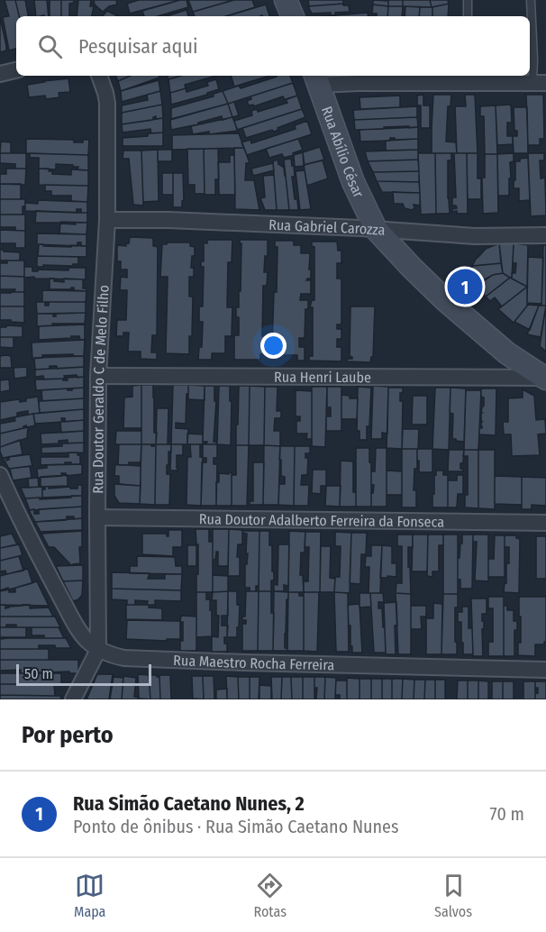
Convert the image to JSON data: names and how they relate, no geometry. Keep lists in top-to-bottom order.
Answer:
{
  "streets": {
    "main road": ["Rua Abílio César"],
    "street": [
      "Rua Gabriel Carozza",
      "Rua Henri Laube",
      "Rua Doutor Geraldo C de Melo Filho",
      "Rua Doutor Adalberto Ferreira da Fonseca",
      "Rua Maestro Rocha Ferreira"
    ]
  },
  "crossings": [
    ["Rua Abílio César", "Rua Gabriel Carozza"],
    ["Rua Abílio César", "Rua Henri Laube"],
    ["Rua Gabriel Carozza", "Rua Doutor Geraldo C de Melo Filho"],
    ["Rua Henri Laube", "Rua Doutor Geraldo C de Melo Filho"],
    ["Rua Doutor Geraldo C de Melo Filho", "Rua Doutor Adalberto Ferreira da Fonseca"],
    ["Rua Doutor Geraldo C de Melo Filho", "Rua Maestro Rocha Ferreira"]
  ],
  "scale_bar": "50 m",
  "page": {
    "search": "Pesquisar aqui",
    "pins": "1",
    "scale": "50 m",
    "heading": "Por perto",
    "list": [
      {
        "mark": "1",
        "name": "Rua Simão Caetano Nunes, 2",
        "note": "Ponto de ônibus · Rua Simão Caetano Nunes",
        "value": "70 m"
      }
    ],
    "nav": ["Mapa", "Rotas", "Salvos"]
  }
}
